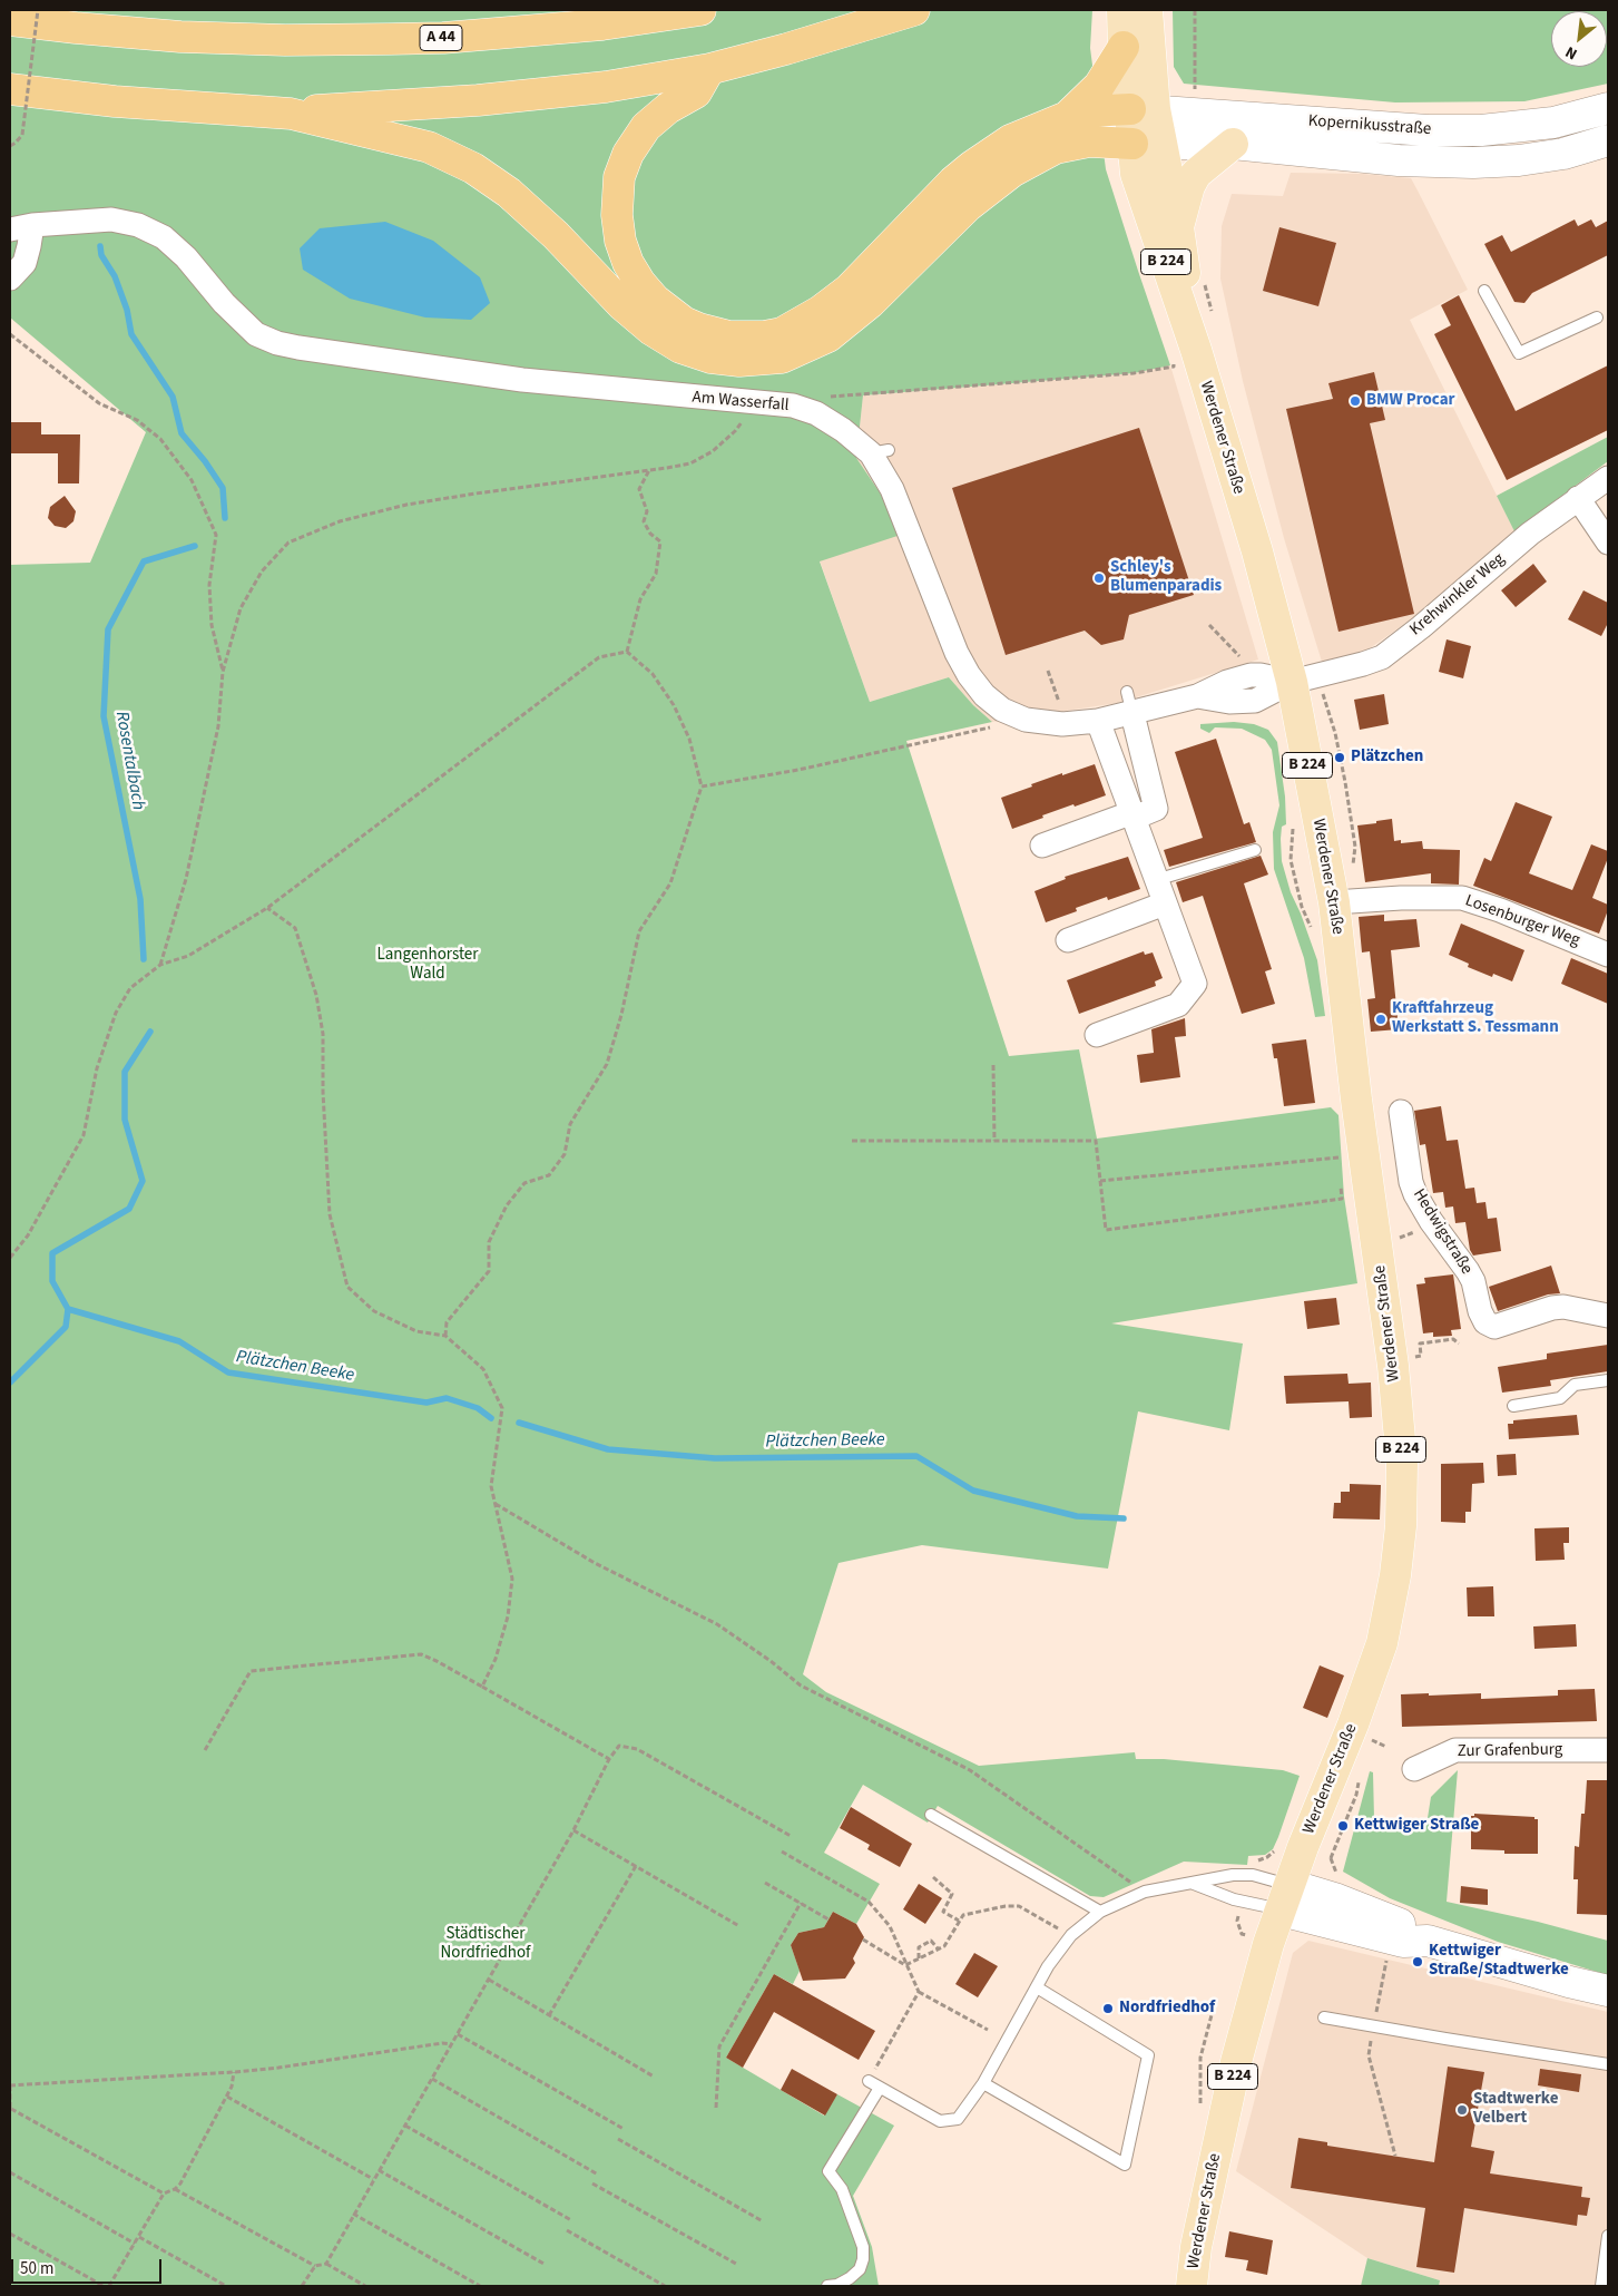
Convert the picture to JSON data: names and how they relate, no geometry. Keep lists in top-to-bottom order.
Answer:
{
  "streets": {
    "highway": ["A 44"],
    "main road": ["B 224", "Werdener Straße"],
    "street": [
      "Kopernikusstraße",
      "Am Wasserfall",
      "Krehwinkler Weg",
      "Losenburger Weg",
      "Hedwigstraße",
      "Zur Grafenburg"
    ]
  },
  "crossings": [
    ["Kopernikusstraße", "Werdener Straße"],
    ["Am Wasserfall", "Werdener Straße"],
    ["Am Wasserfall", "Krehwinkler Weg"],
    ["Werdener Straße", "Krehwinkler Weg"],
    ["Werdener Straße", "Losenburger Weg"]
  ],
  "water": ["Rosentalbach", "Plätzchen Beeke"],
  "parks": ["Langenhorster Wald", "Städtischer Nordfriedhof"],
  "places": [
    "BMW Procar",
    "Schley's Blumenparadis",
    "Plätzchen",
    "Kraftfahrzeug Werkstatt S. Tessmann",
    "Kettwiger Straße",
    "Kettwiger Straße/Stadtwerke",
    "Nordfriedhof",
    "Stadtwerke Velbert"
  ],
  "scale_bar": "50 m",
  "north": "bottom left"
}
